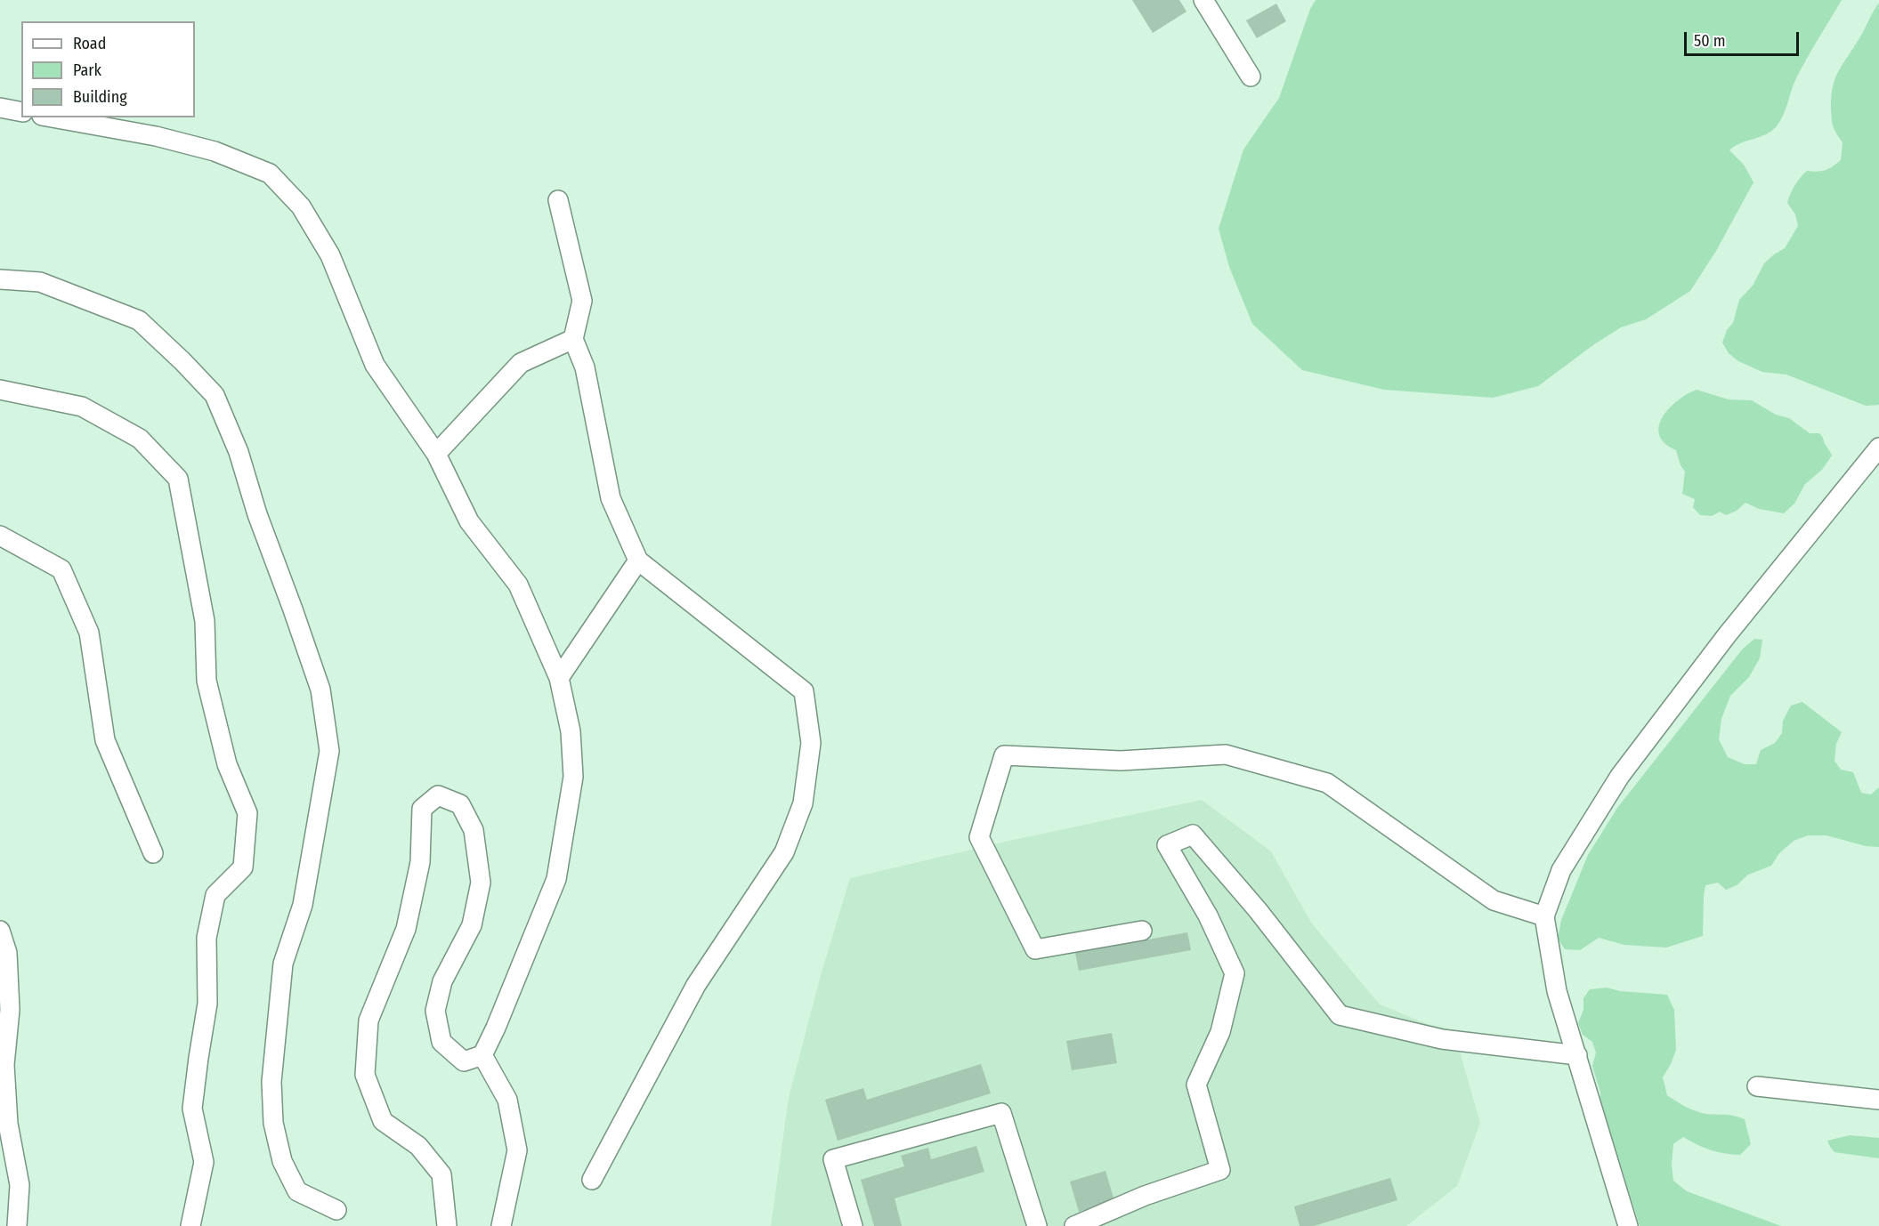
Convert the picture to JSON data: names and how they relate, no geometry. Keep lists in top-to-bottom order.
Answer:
{
  "legend": ["Road", "Park", "Building"],
  "scale_bar": "50 m"
}
